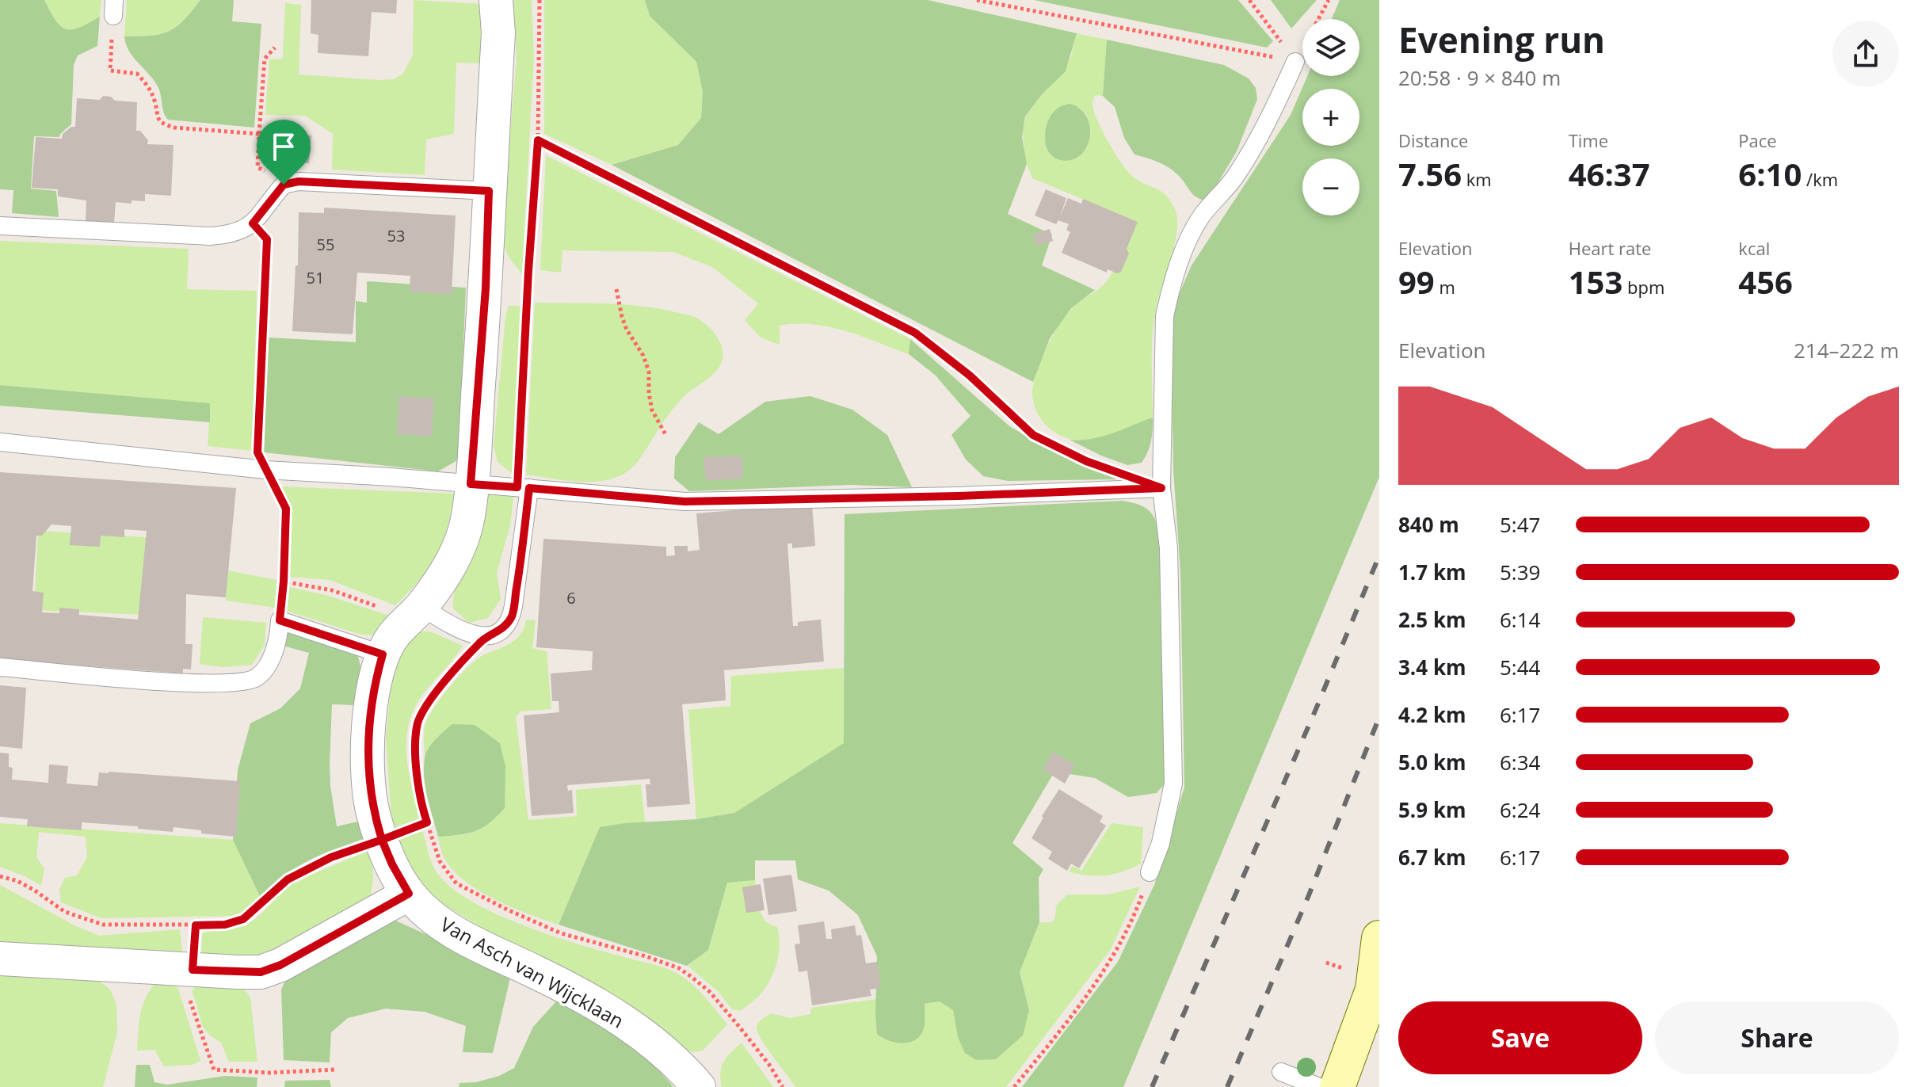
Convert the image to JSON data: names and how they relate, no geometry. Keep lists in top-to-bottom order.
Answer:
{
  "streets": {
    "street": ["Van Asch van Wijcklaan"]
  },
  "house_numbers": [
    "53",
    "55",
    "51",
    "6"
  ],
  "page": {
    "heading": ["Evening run", "20:58 · 9 × 840 m"],
    "map_buttons": ["+", "−"],
    "stats": [
      ["Distance", "7.56 km"],
      ["Time", "46:37"],
      ["Pace", "6:10 /km"],
      ["Elevation", "99 m"],
      ["Heart rate", "153 bpm"],
      ["kcal", "456"]
    ],
    "chart": ["Elevation", "214–222 m"],
    "list": [
      {
        "name": "840 m",
        "note": "5:47"
      },
      {
        "name": "1.7 km",
        "note": "5:39"
      },
      {
        "name": "2.5 km",
        "note": "6:14"
      },
      {
        "name": "3.4 km",
        "note": "5:44"
      },
      {
        "name": "4.2 km",
        "note": "6:17"
      },
      {
        "name": "5.0 km",
        "note": "6:34"
      },
      {
        "name": "5.9 km",
        "note": "6:24"
      },
      {
        "name": "6.7 km",
        "note": "6:17"
      }
    ],
    "buttons": ["Save", "Share"]
  }
}
